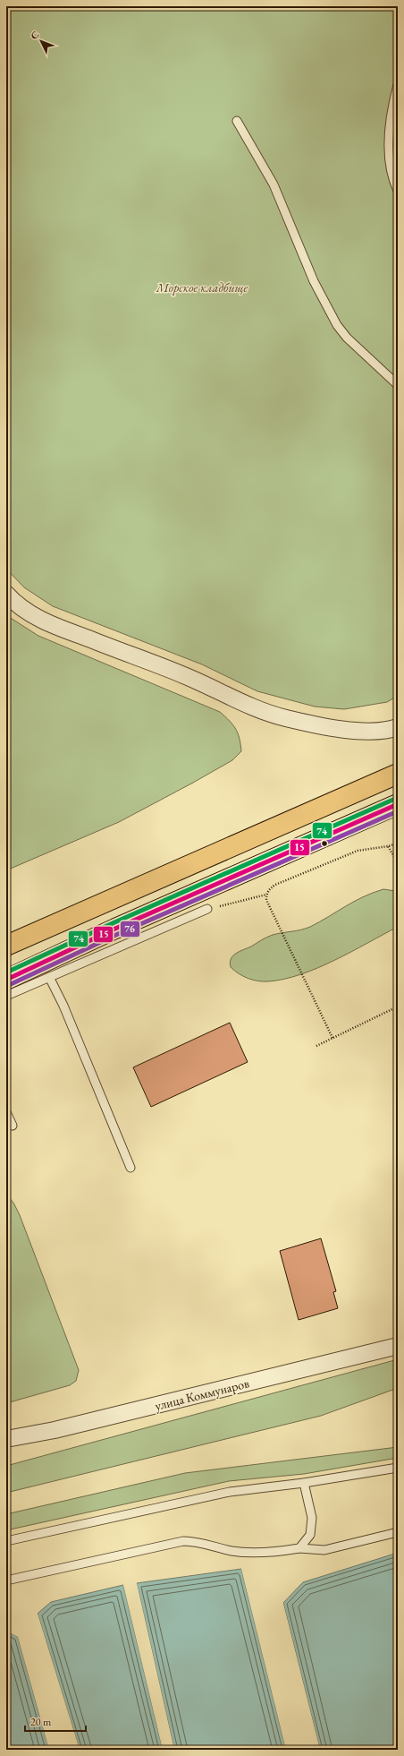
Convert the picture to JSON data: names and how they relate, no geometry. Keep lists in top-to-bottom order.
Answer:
{
  "streets": {
    "street": ["улица Коммунаров"]
  },
  "parks": ["Морское кладбище"],
  "lines": ["transit line 74", "transit line 15", "transit line 76"],
  "scale_bar": "20 m",
  "north": "top left"
}
